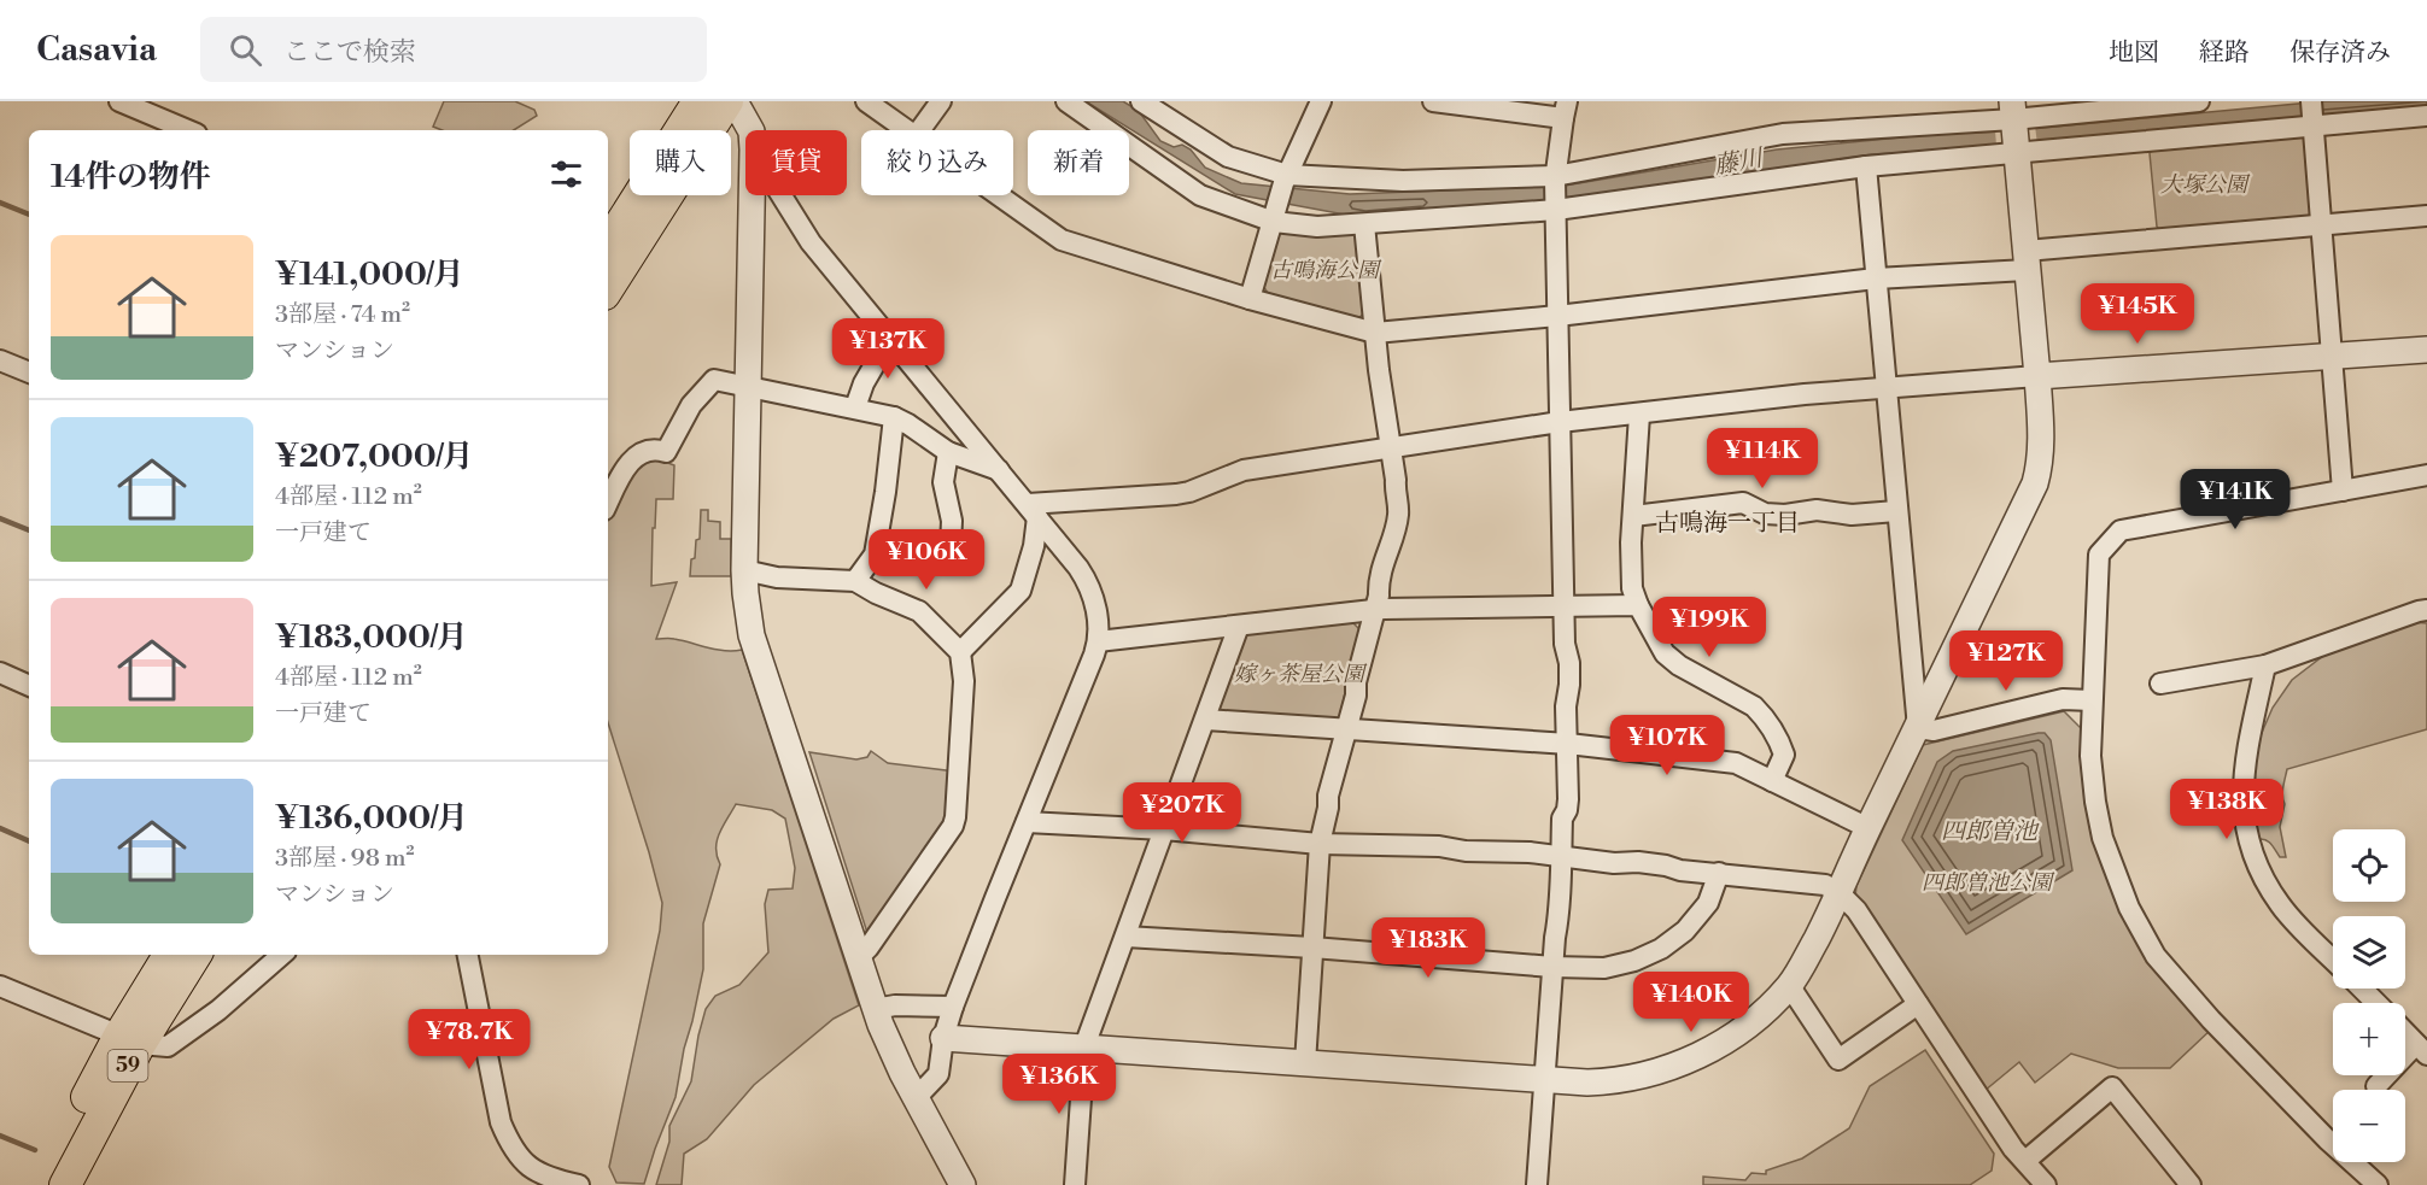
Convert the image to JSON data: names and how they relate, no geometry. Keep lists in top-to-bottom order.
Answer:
{
  "streets": {
    "main road": ["59"]
  },
  "districts": ["古鳴海一丁目"],
  "water": ["藤川", "四郎曽池"],
  "parks": [
    "大塚公園",
    "古鳴海公園",
    "嫁ヶ茶屋公園",
    "四郎曽池公園"
  ],
  "page": {
    "header": "Casavia",
    "search": "ここで検索",
    "nav": ["地図", "経路", "保存済み"],
    "chip": [
      "購入",
      "賃貸",
      "絞り込み",
      "新着"
    ],
    "heading": "14件の物件",
    "list": [
      {
        "name": "¥141,000/月",
        "note": "3部屋 · 74 m² · マンション"
      },
      {
        "name": "¥207,000/月",
        "note": "4部屋 · 112 m² · 一戸建て"
      },
      {
        "name": "¥183,000/月",
        "note": "4部屋 · 112 m² · 一戸建て"
      },
      {
        "name": "¥136,000/月",
        "note": "3部屋 · 98 m² · マンション"
      }
    ],
    "price": [
      "¥145K",
      "¥137K",
      "¥114K",
      "¥141K",
      "¥106K",
      "¥199K",
      "¥127K",
      "¥107K",
      "¥138K",
      "¥207K",
      "¥183K",
      "¥140K",
      "¥78.7K",
      "¥136K"
    ],
    "map_buttons": ["+", "−"]
  }
}
